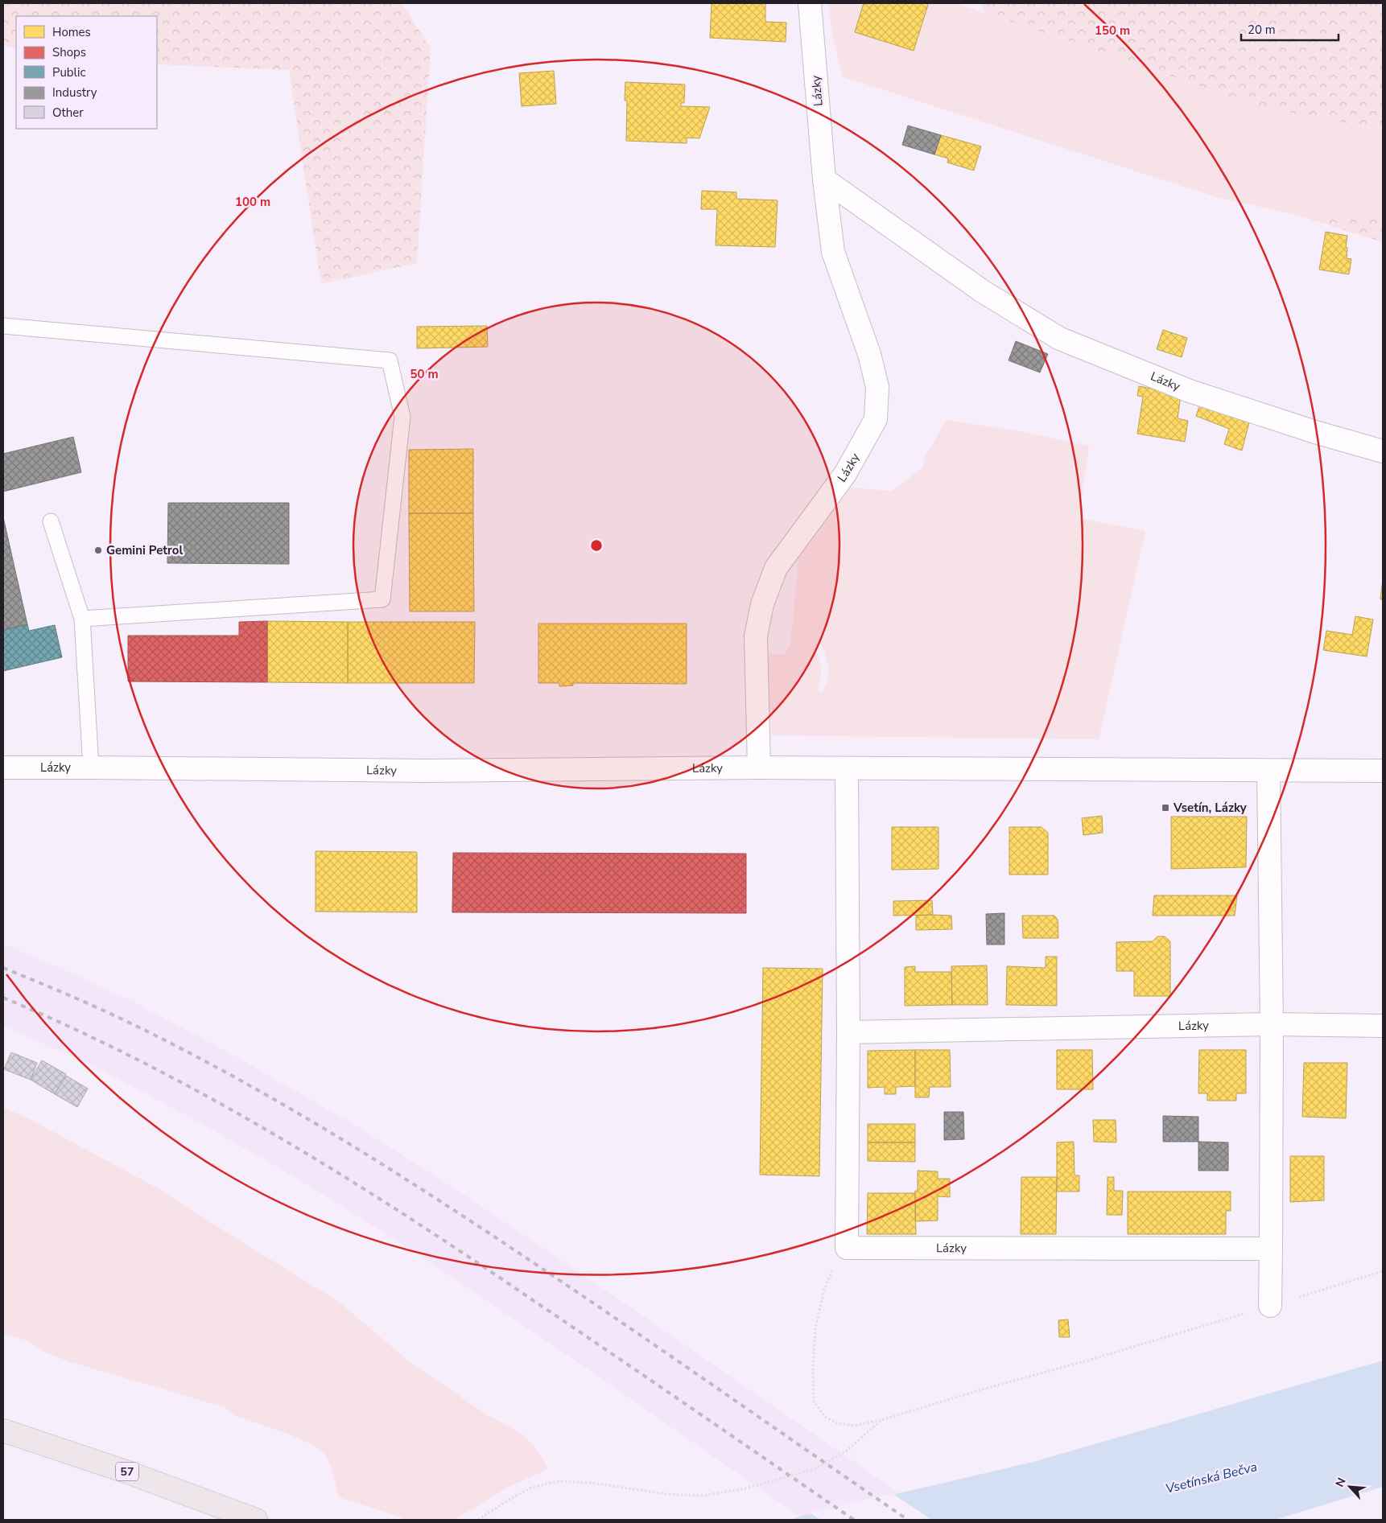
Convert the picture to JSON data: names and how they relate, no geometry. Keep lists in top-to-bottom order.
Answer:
{
  "streets": {
    "main road": ["57"],
    "street": ["Lázky"]
  },
  "water": ["Vsetínská Bečva"],
  "places": {
    "other": ["Gemini Petrol"],
    "transit": ["Vsetín, Lázky"]
  },
  "legend": [
    "Homes",
    "Shops",
    "Public",
    "Industry",
    "Other"
  ],
  "scale_bar": "20 m",
  "north": "top left",
  "rings": ["150 m", "100 m", "50 m"]
}
